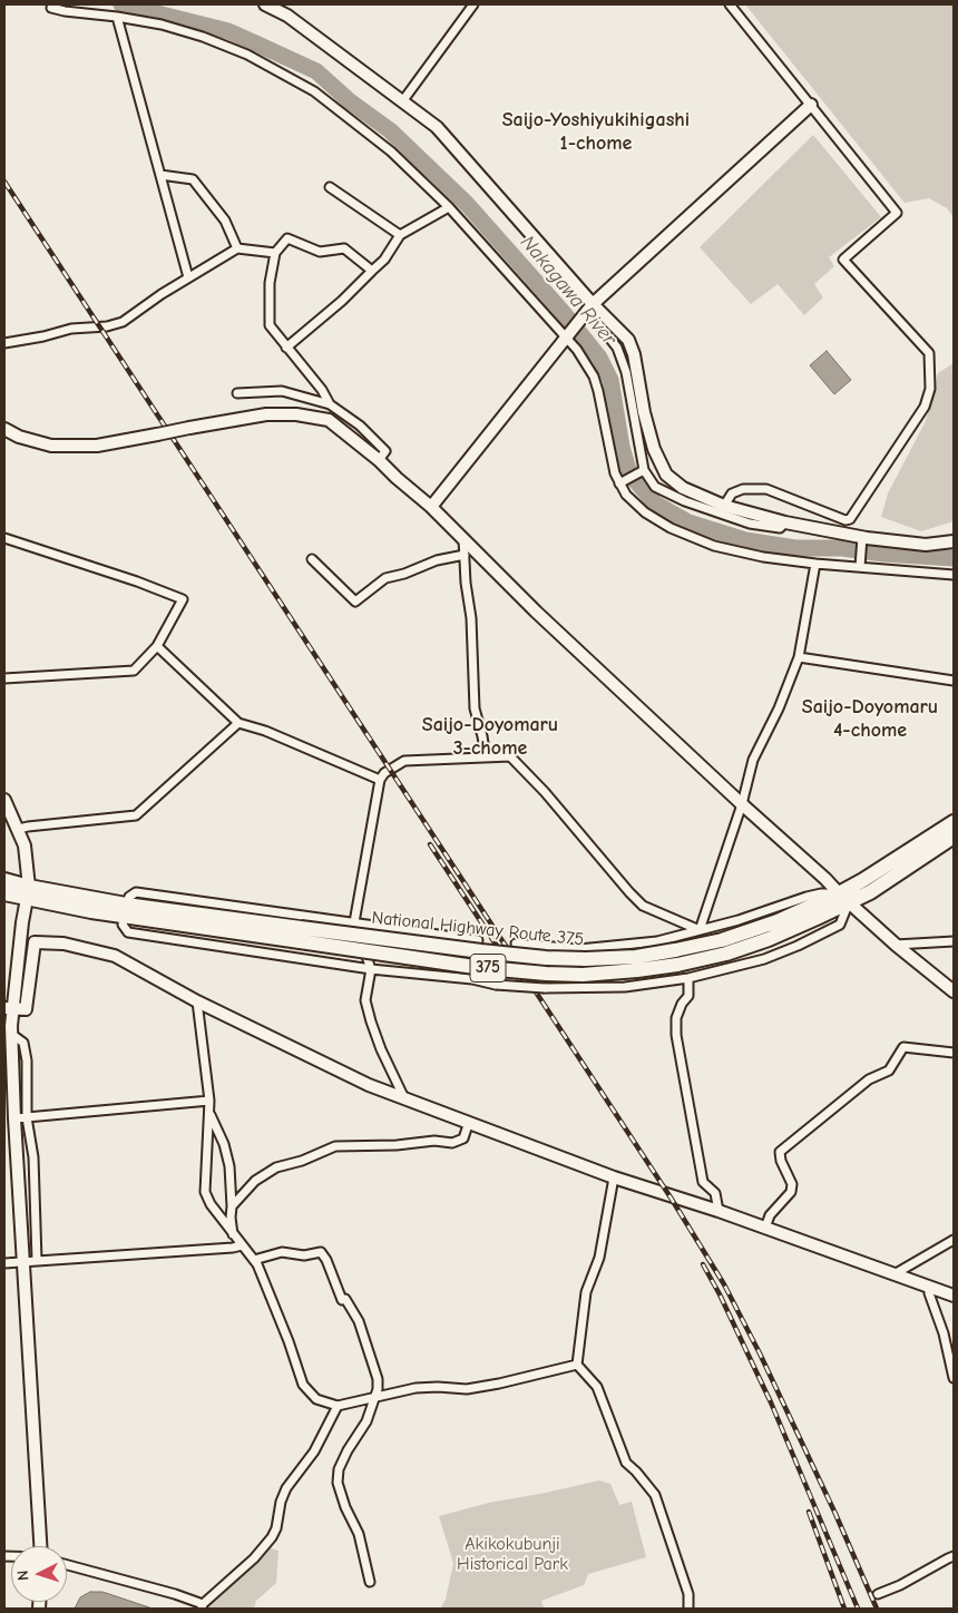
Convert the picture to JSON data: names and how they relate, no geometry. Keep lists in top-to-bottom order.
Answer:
{
  "streets": {
    "highway": ["National Highway Route 375", "375"]
  },
  "districts": ["Saijo-Yoshiyukihigashi 1-chome", "Saijo-Doyomaru 4-chome", "Saijo-Doyomaru 3-chome"],
  "water": ["Nakagawa River"],
  "parks": ["Akikokubunji Historical Park"],
  "north": "left"
}
